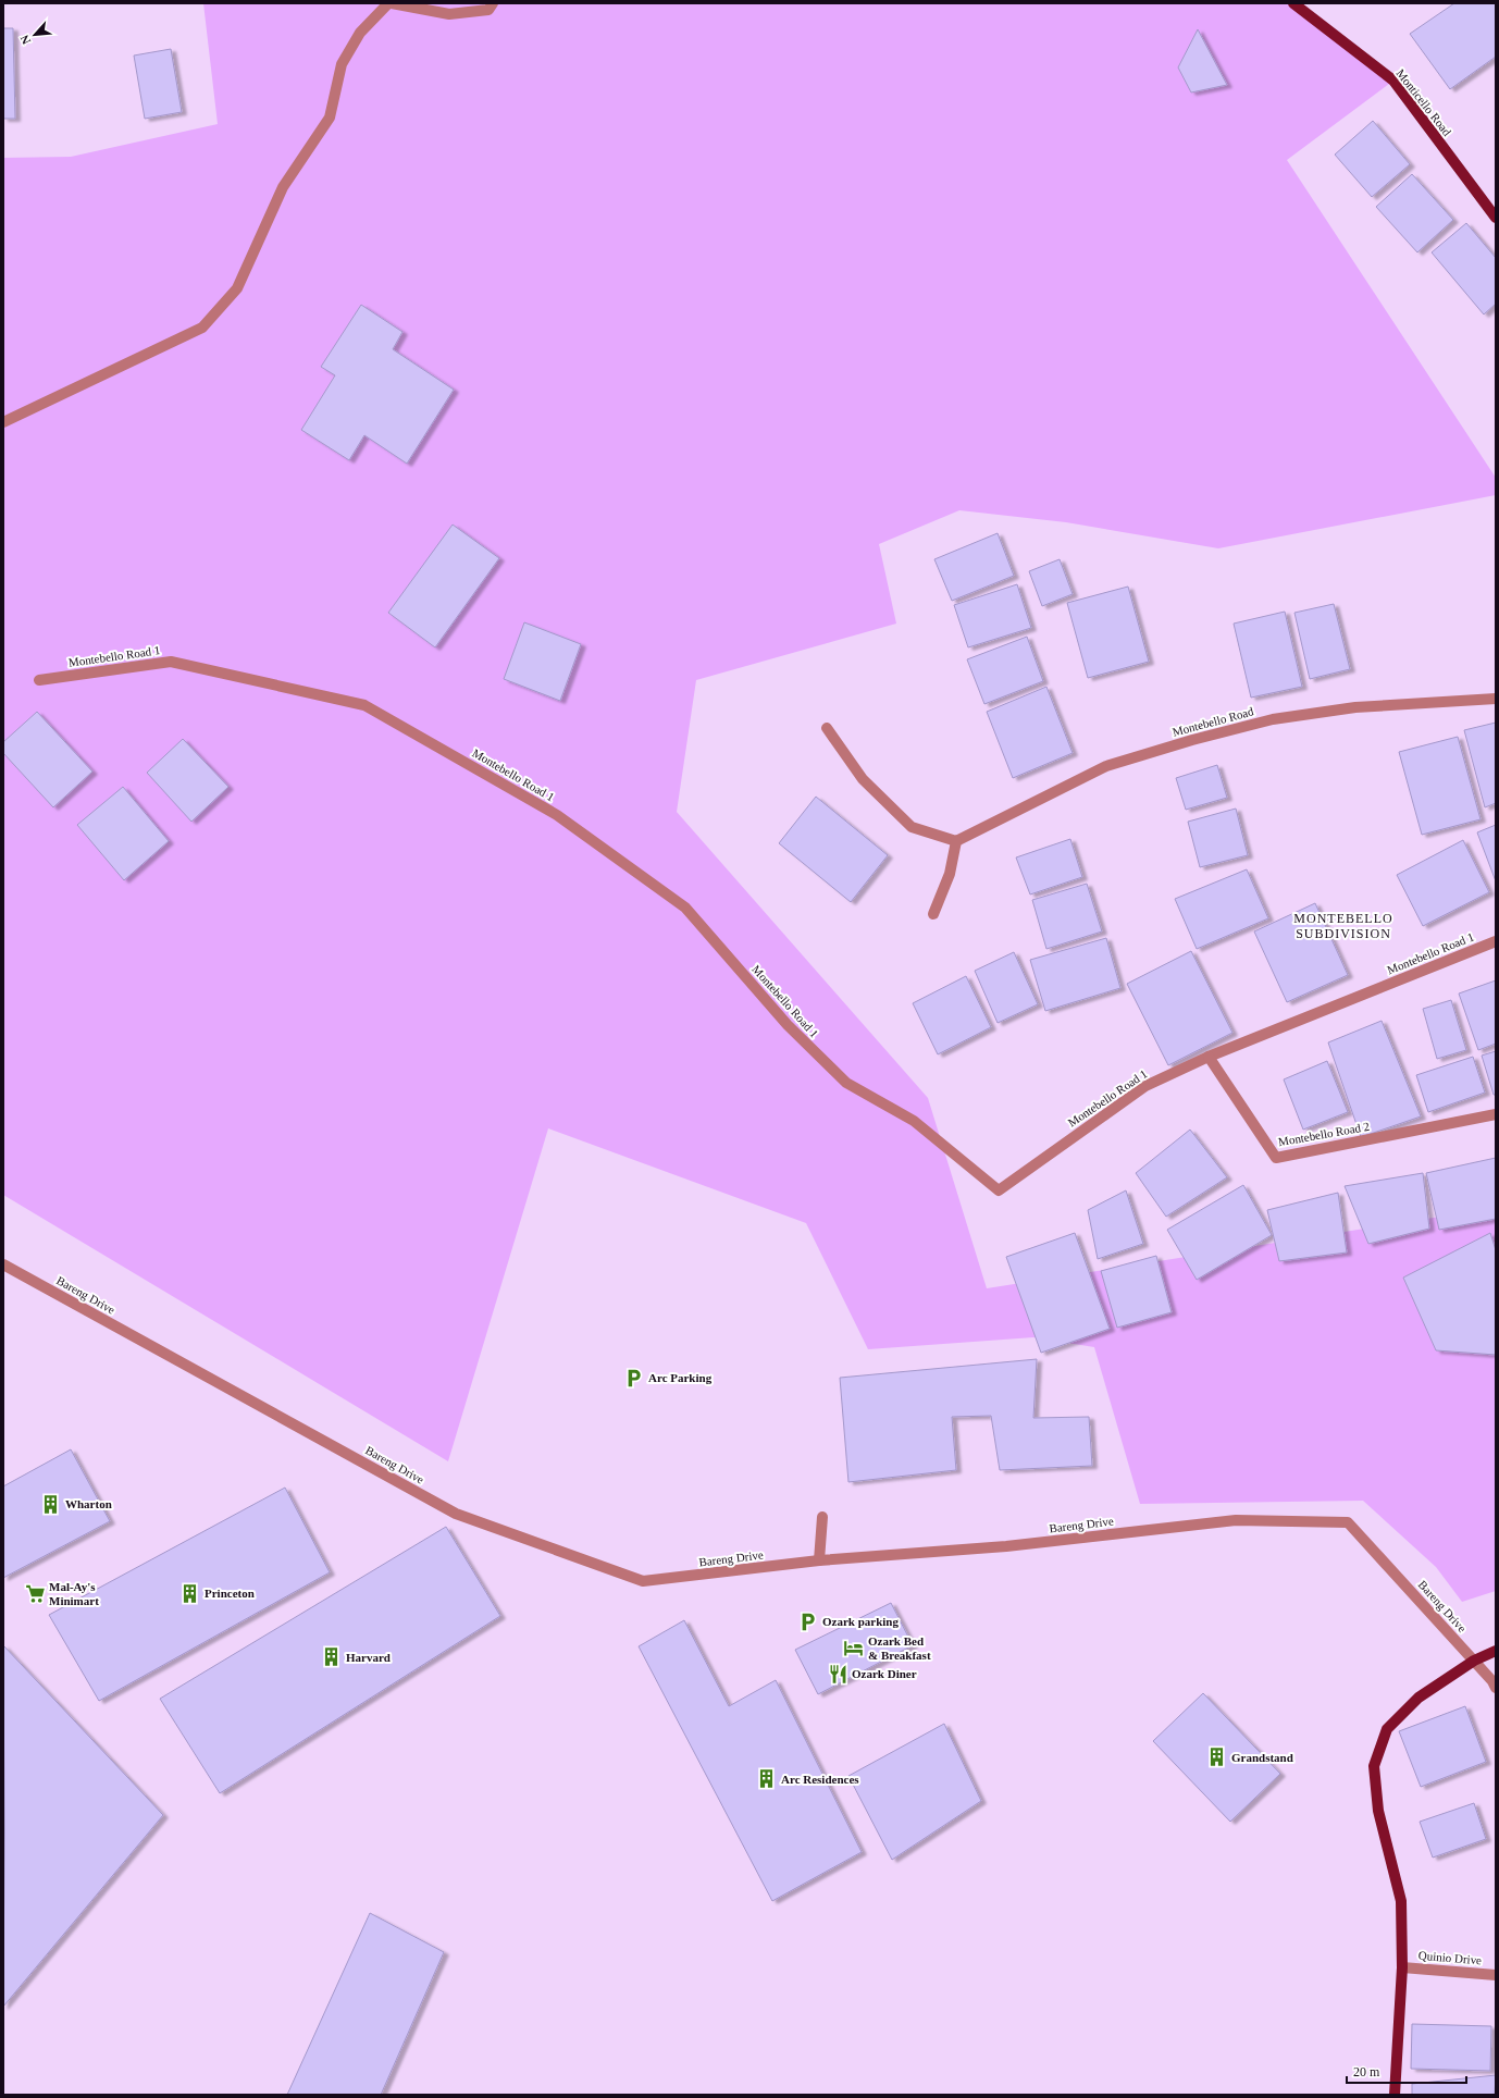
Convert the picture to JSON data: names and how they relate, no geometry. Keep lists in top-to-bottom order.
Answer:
{
  "streets": {
    "main road": ["Monticello Road"],
    "street": [
      "Montebello Road 1",
      "Montebello Road",
      "Montebello Road 2",
      "Bareng Drive",
      "Quinio Drive"
    ]
  },
  "crossings": [
    ["Montebello Road 1", "Montebello Road 2"]
  ],
  "districts": ["MONTEBELLO SUBDIVISION"],
  "places": {
    "parking": ["Arc Parking", "Ozark parking"],
    "building": [
      "Wharton",
      "Princeton",
      "Harvard",
      "Grandstand",
      "Arc Residences"
    ],
    "supermarket": ["Mal-Ay's Minimart"],
    "hotel": ["Ozark Bed & Breakfast"],
    "restaurant": ["Ozark Diner"]
  },
  "scale_bar": "20 m",
  "north": "bottom left"
}
